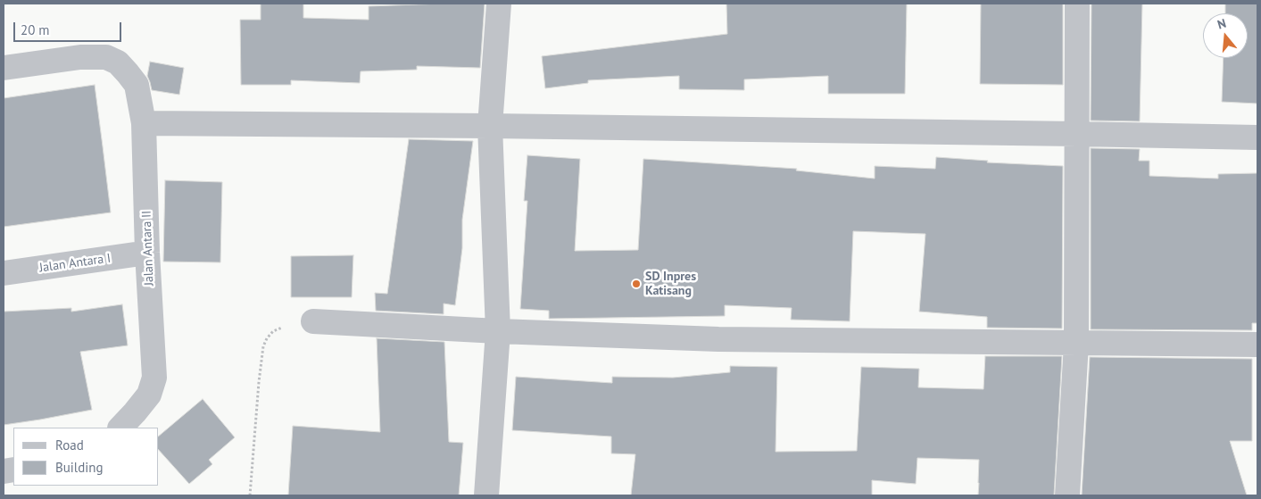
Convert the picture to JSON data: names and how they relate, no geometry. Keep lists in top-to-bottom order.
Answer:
{
  "streets": {
    "street": ["Jalan Antara II", "Jalan Antara I"]
  },
  "crossings": [
    ["Jalan Antara II", "Jalan Antara I"]
  ],
  "places": ["SD Inpres Katisang"],
  "legend": ["Road", "Building"],
  "scale_bar": "20 m",
  "north": "top"
}
